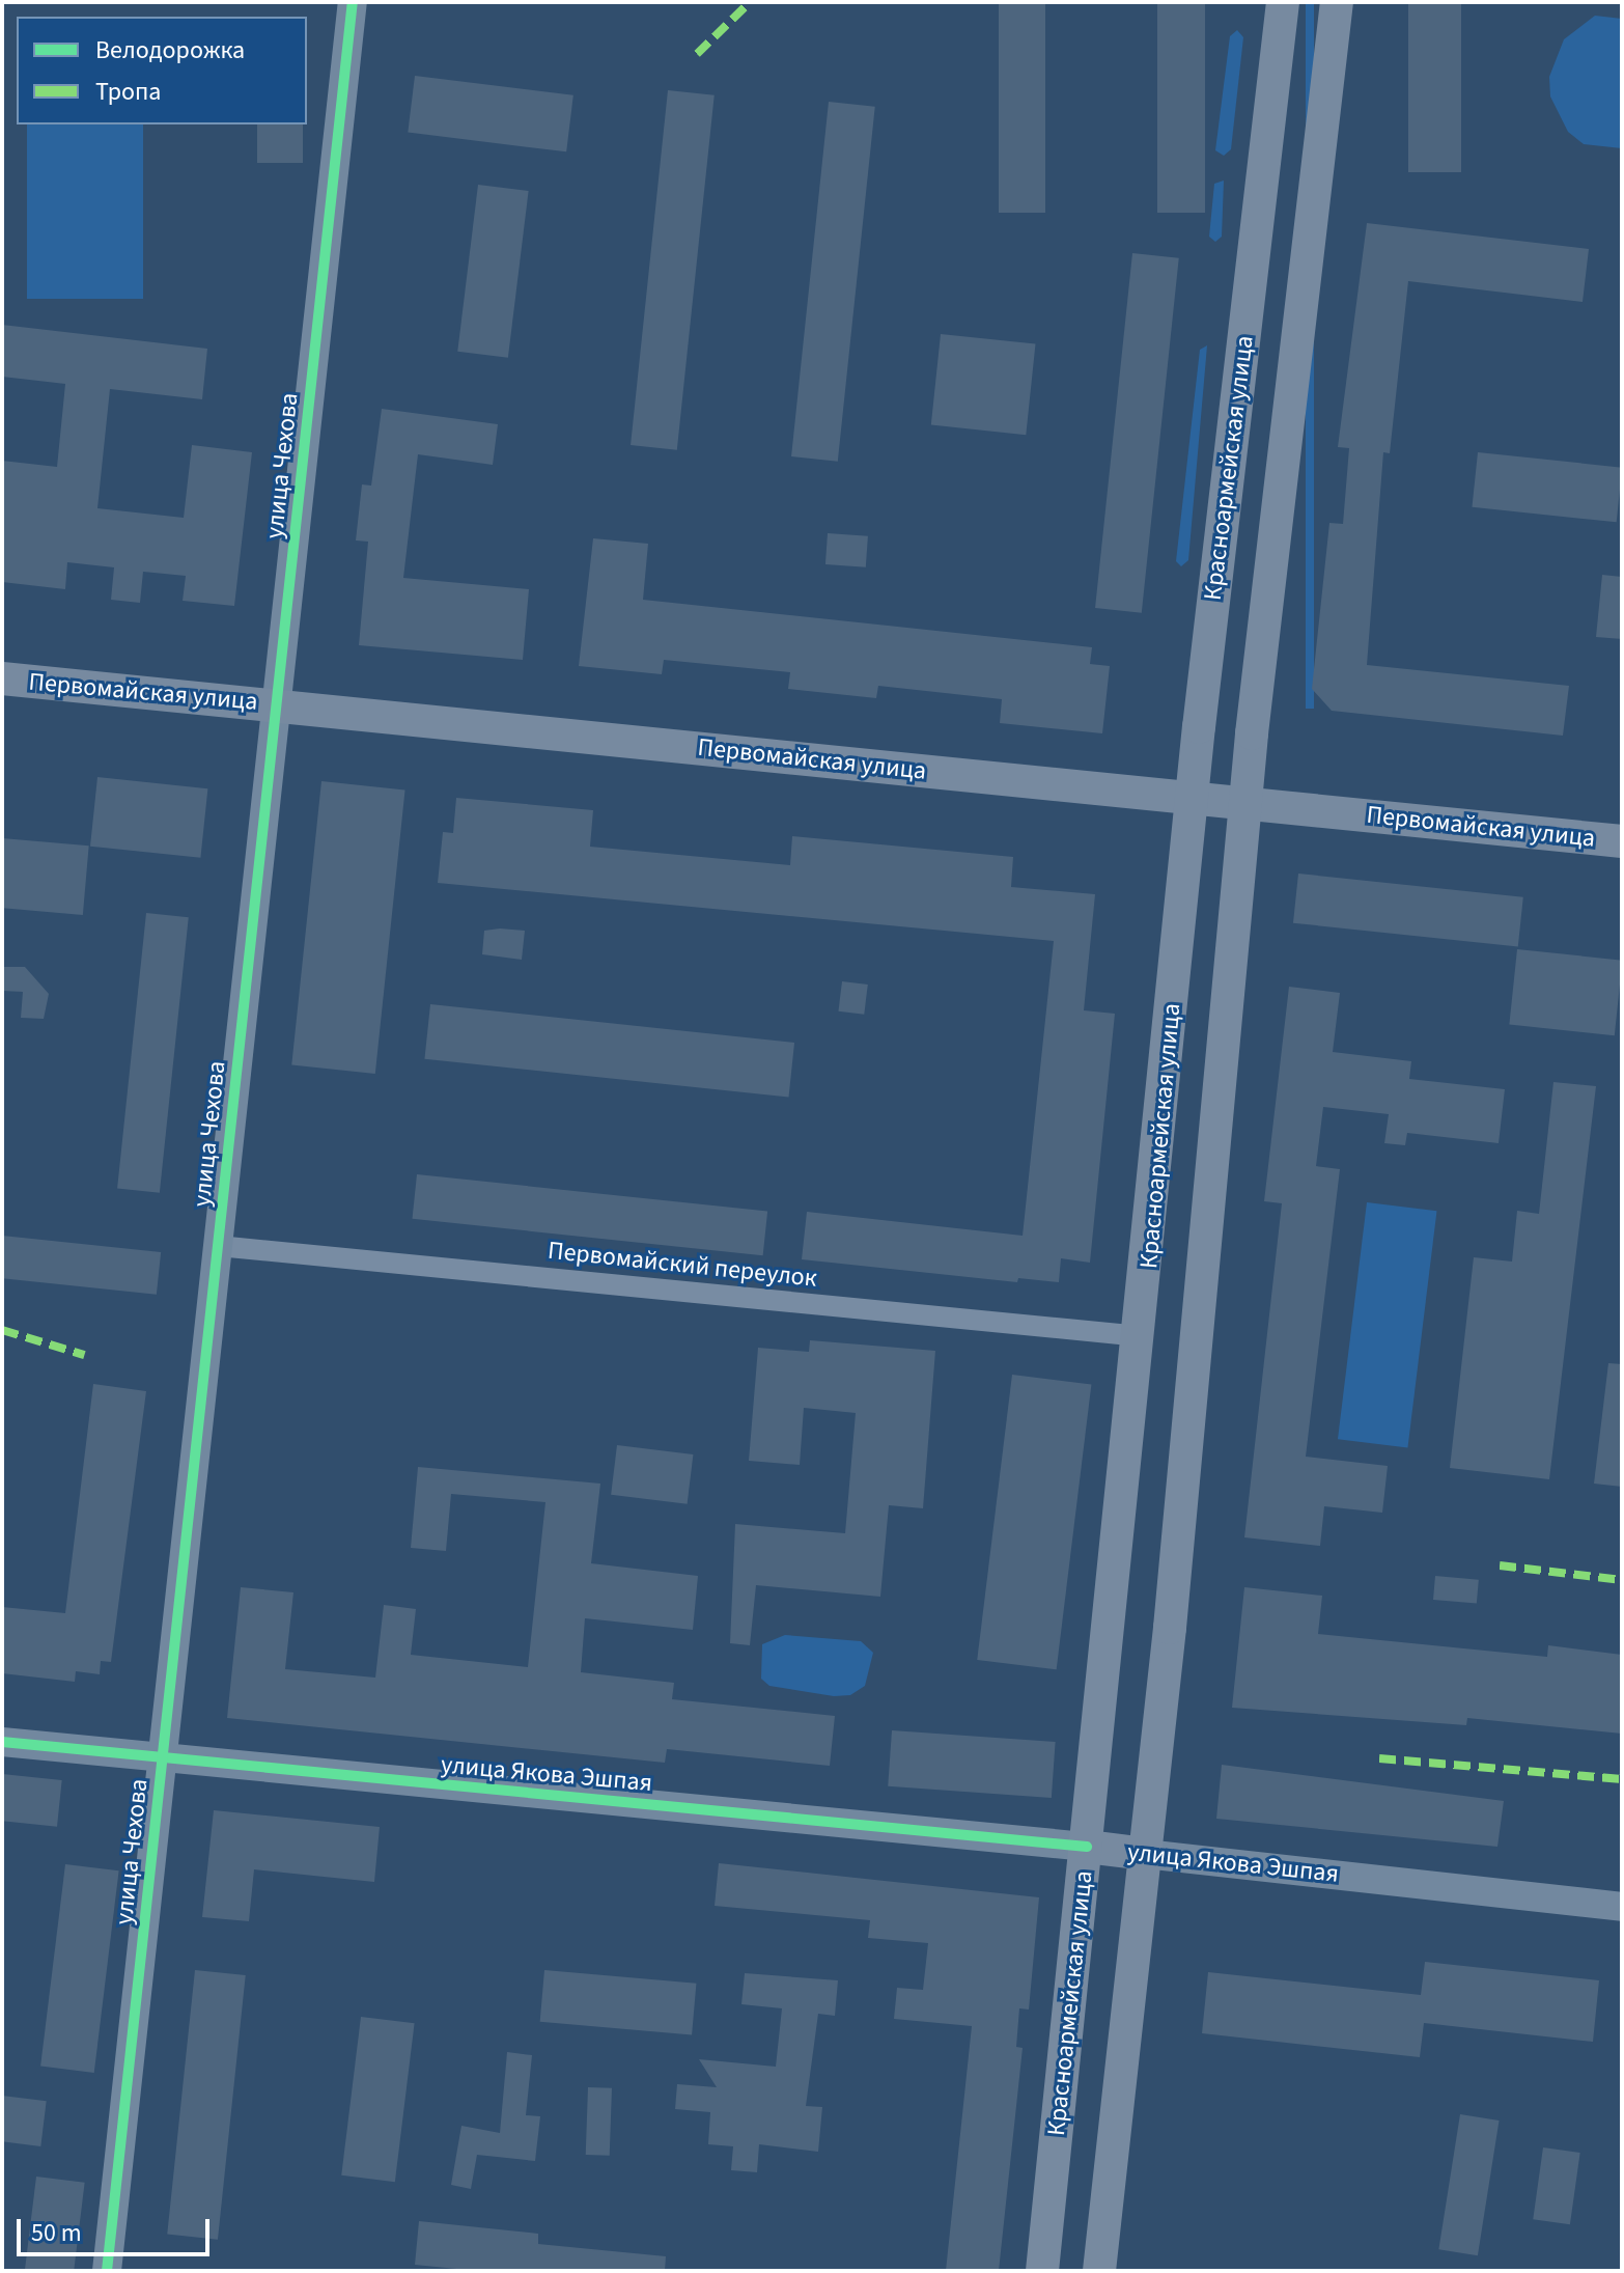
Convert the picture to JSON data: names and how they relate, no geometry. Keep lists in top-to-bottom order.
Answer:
{
  "streets": {
    "main road": ["Красноармейская улица", "Первомайская улица", "улица Якова Эшпая"],
    "street": ["улица Чехова", "Первомайский переулок"]
  },
  "crossings": [
    ["улица Чехова", "Первомайская улица"],
    ["улица Чехова", "Первомайский переулок"],
    ["улица Чехова", "улица Якова Эшпая"],
    ["Красноармейская улица", "Первомайская улица"],
    ["Красноармейская улица", "Первомайский переулок"],
    ["Красноармейская улица", "улица Якова Эшпая"]
  ],
  "legend": ["Велодорожка", "Тропа"],
  "scale_bar": "50 m"
}
